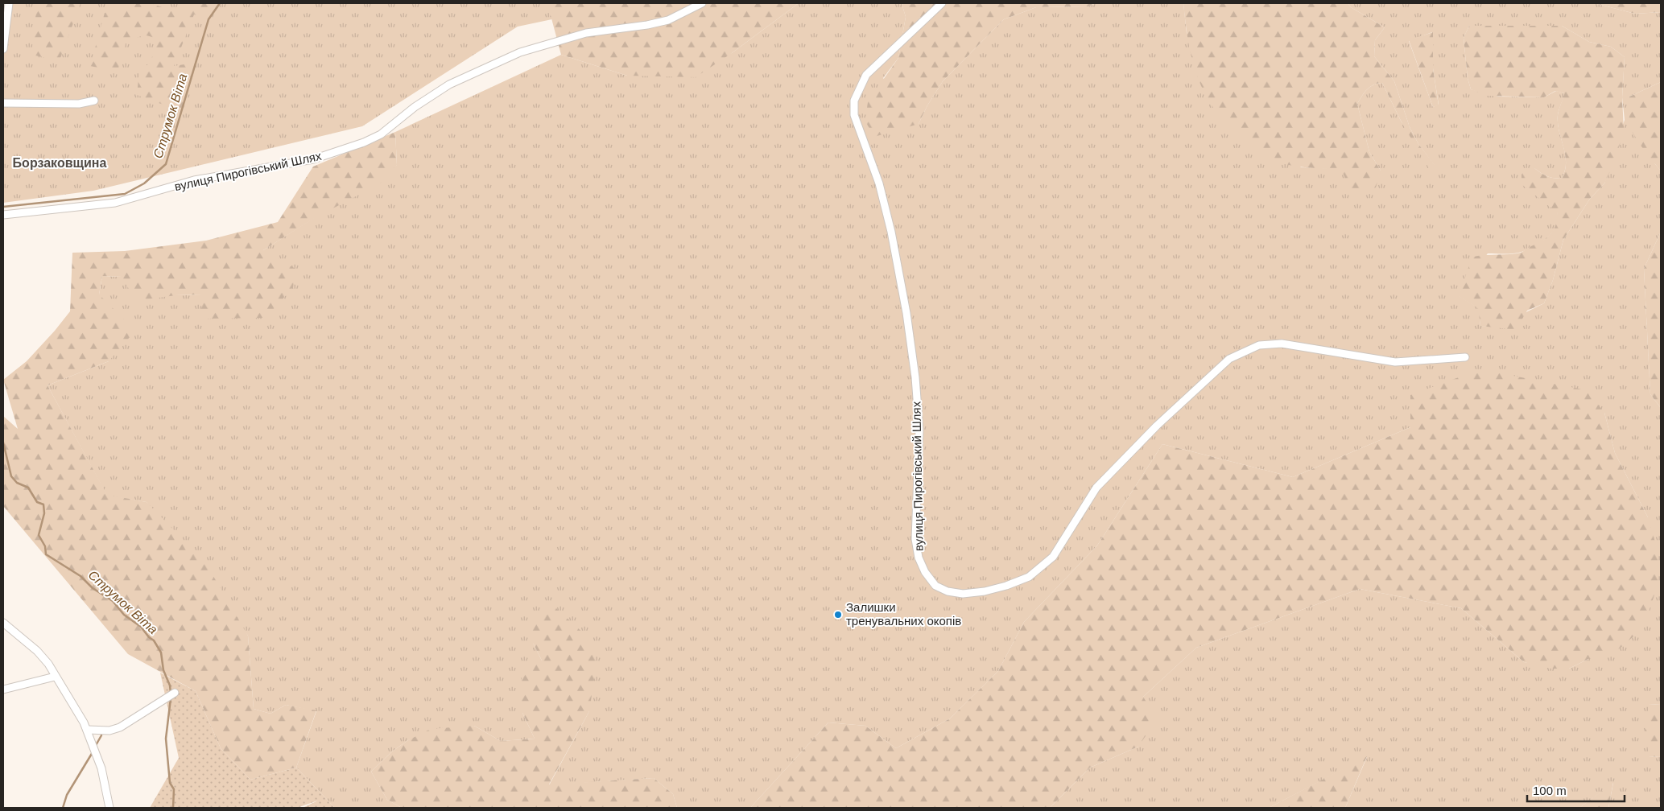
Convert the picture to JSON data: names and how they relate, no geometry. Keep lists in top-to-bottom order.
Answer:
{
  "streets": {
    "street": ["вулиця Пирогівський Шлях"]
  },
  "districts": ["Борзаковщина"],
  "water": ["Струмок Віта"],
  "places": ["Залишки тренувальних окопів"],
  "scale_bar": "100 m"
}
